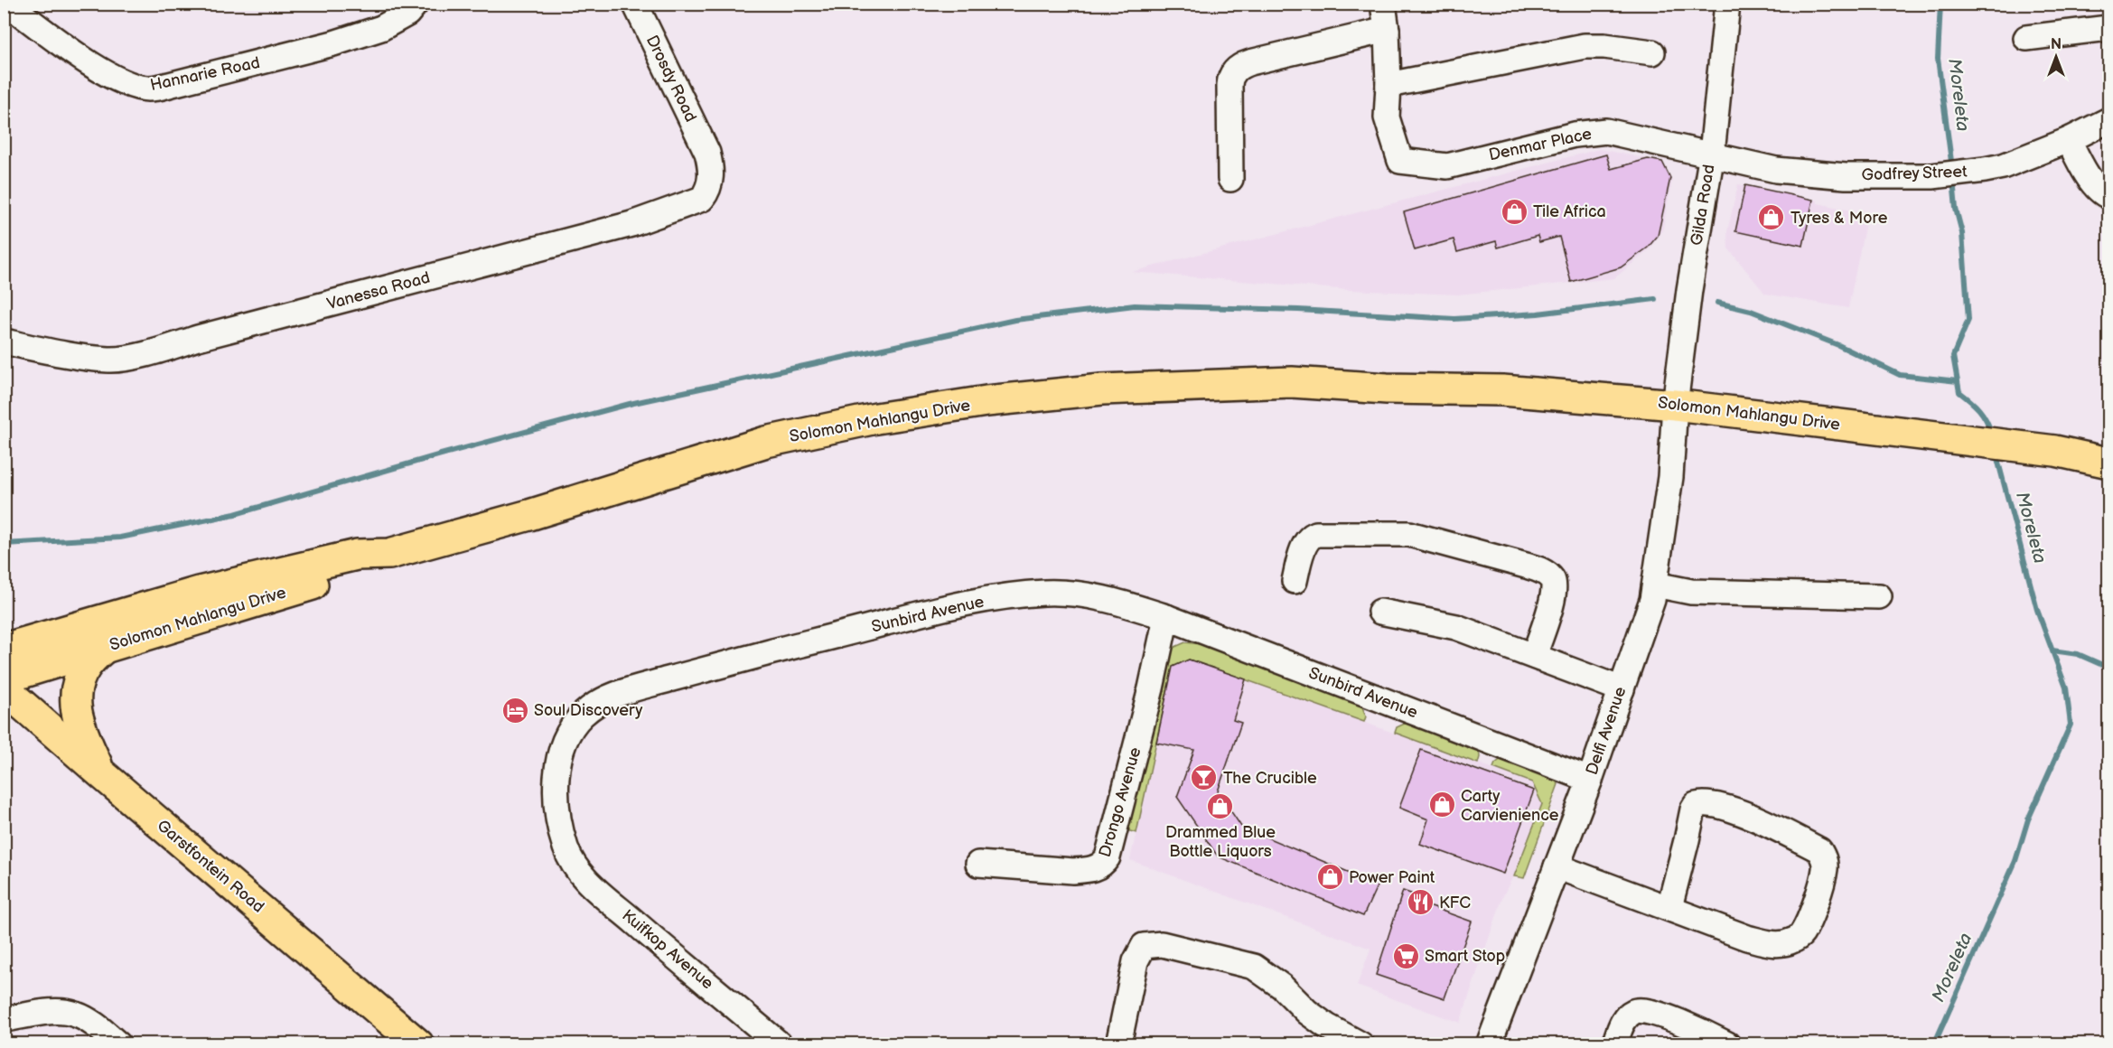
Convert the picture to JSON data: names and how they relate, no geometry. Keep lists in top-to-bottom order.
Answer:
{
  "streets": {
    "main road": ["Solomon Mahlangu Drive", "Garstfontein Road"],
    "street": [
      "Hannarie Road",
      "Drosdy Road",
      "Denmar Place",
      "Godfrey Street",
      "Gilda Road",
      "Vanessa Road",
      "Sunbird Avenue",
      "Delfi Avenue",
      "Drongo Avenue",
      "Kuifkop Avenue"
    ]
  },
  "crossings": [
    ["Drosdy Road", "Vanessa Road"],
    ["Denmar Place", "Godfrey Street"],
    ["Denmar Place", "Gilda Road"],
    ["Godfrey Street", "Gilda Road"],
    ["Gilda Road", "Solomon Mahlangu Drive"],
    ["Gilda Road", "Delfi Avenue"],
    ["Solomon Mahlangu Drive", "Delfi Avenue"],
    ["Sunbird Avenue", "Delfi Avenue"],
    ["Sunbird Avenue", "Drongo Avenue"],
    ["Sunbird Avenue", "Kuifkop Avenue"]
  ],
  "water": ["Moreleta"],
  "places": {
    "shop": [
      "Tile Africa",
      "Tyres & More",
      "Carty Carvienience",
      "Drammed Blue Bottle Liquors",
      "Power Paint"
    ],
    "hotel": ["Soul Discovery"],
    "bar": ["The Crucible"],
    "restaurant": ["KFC"],
    "supermarket": ["Smart Stop"]
  },
  "north": "top"
}
